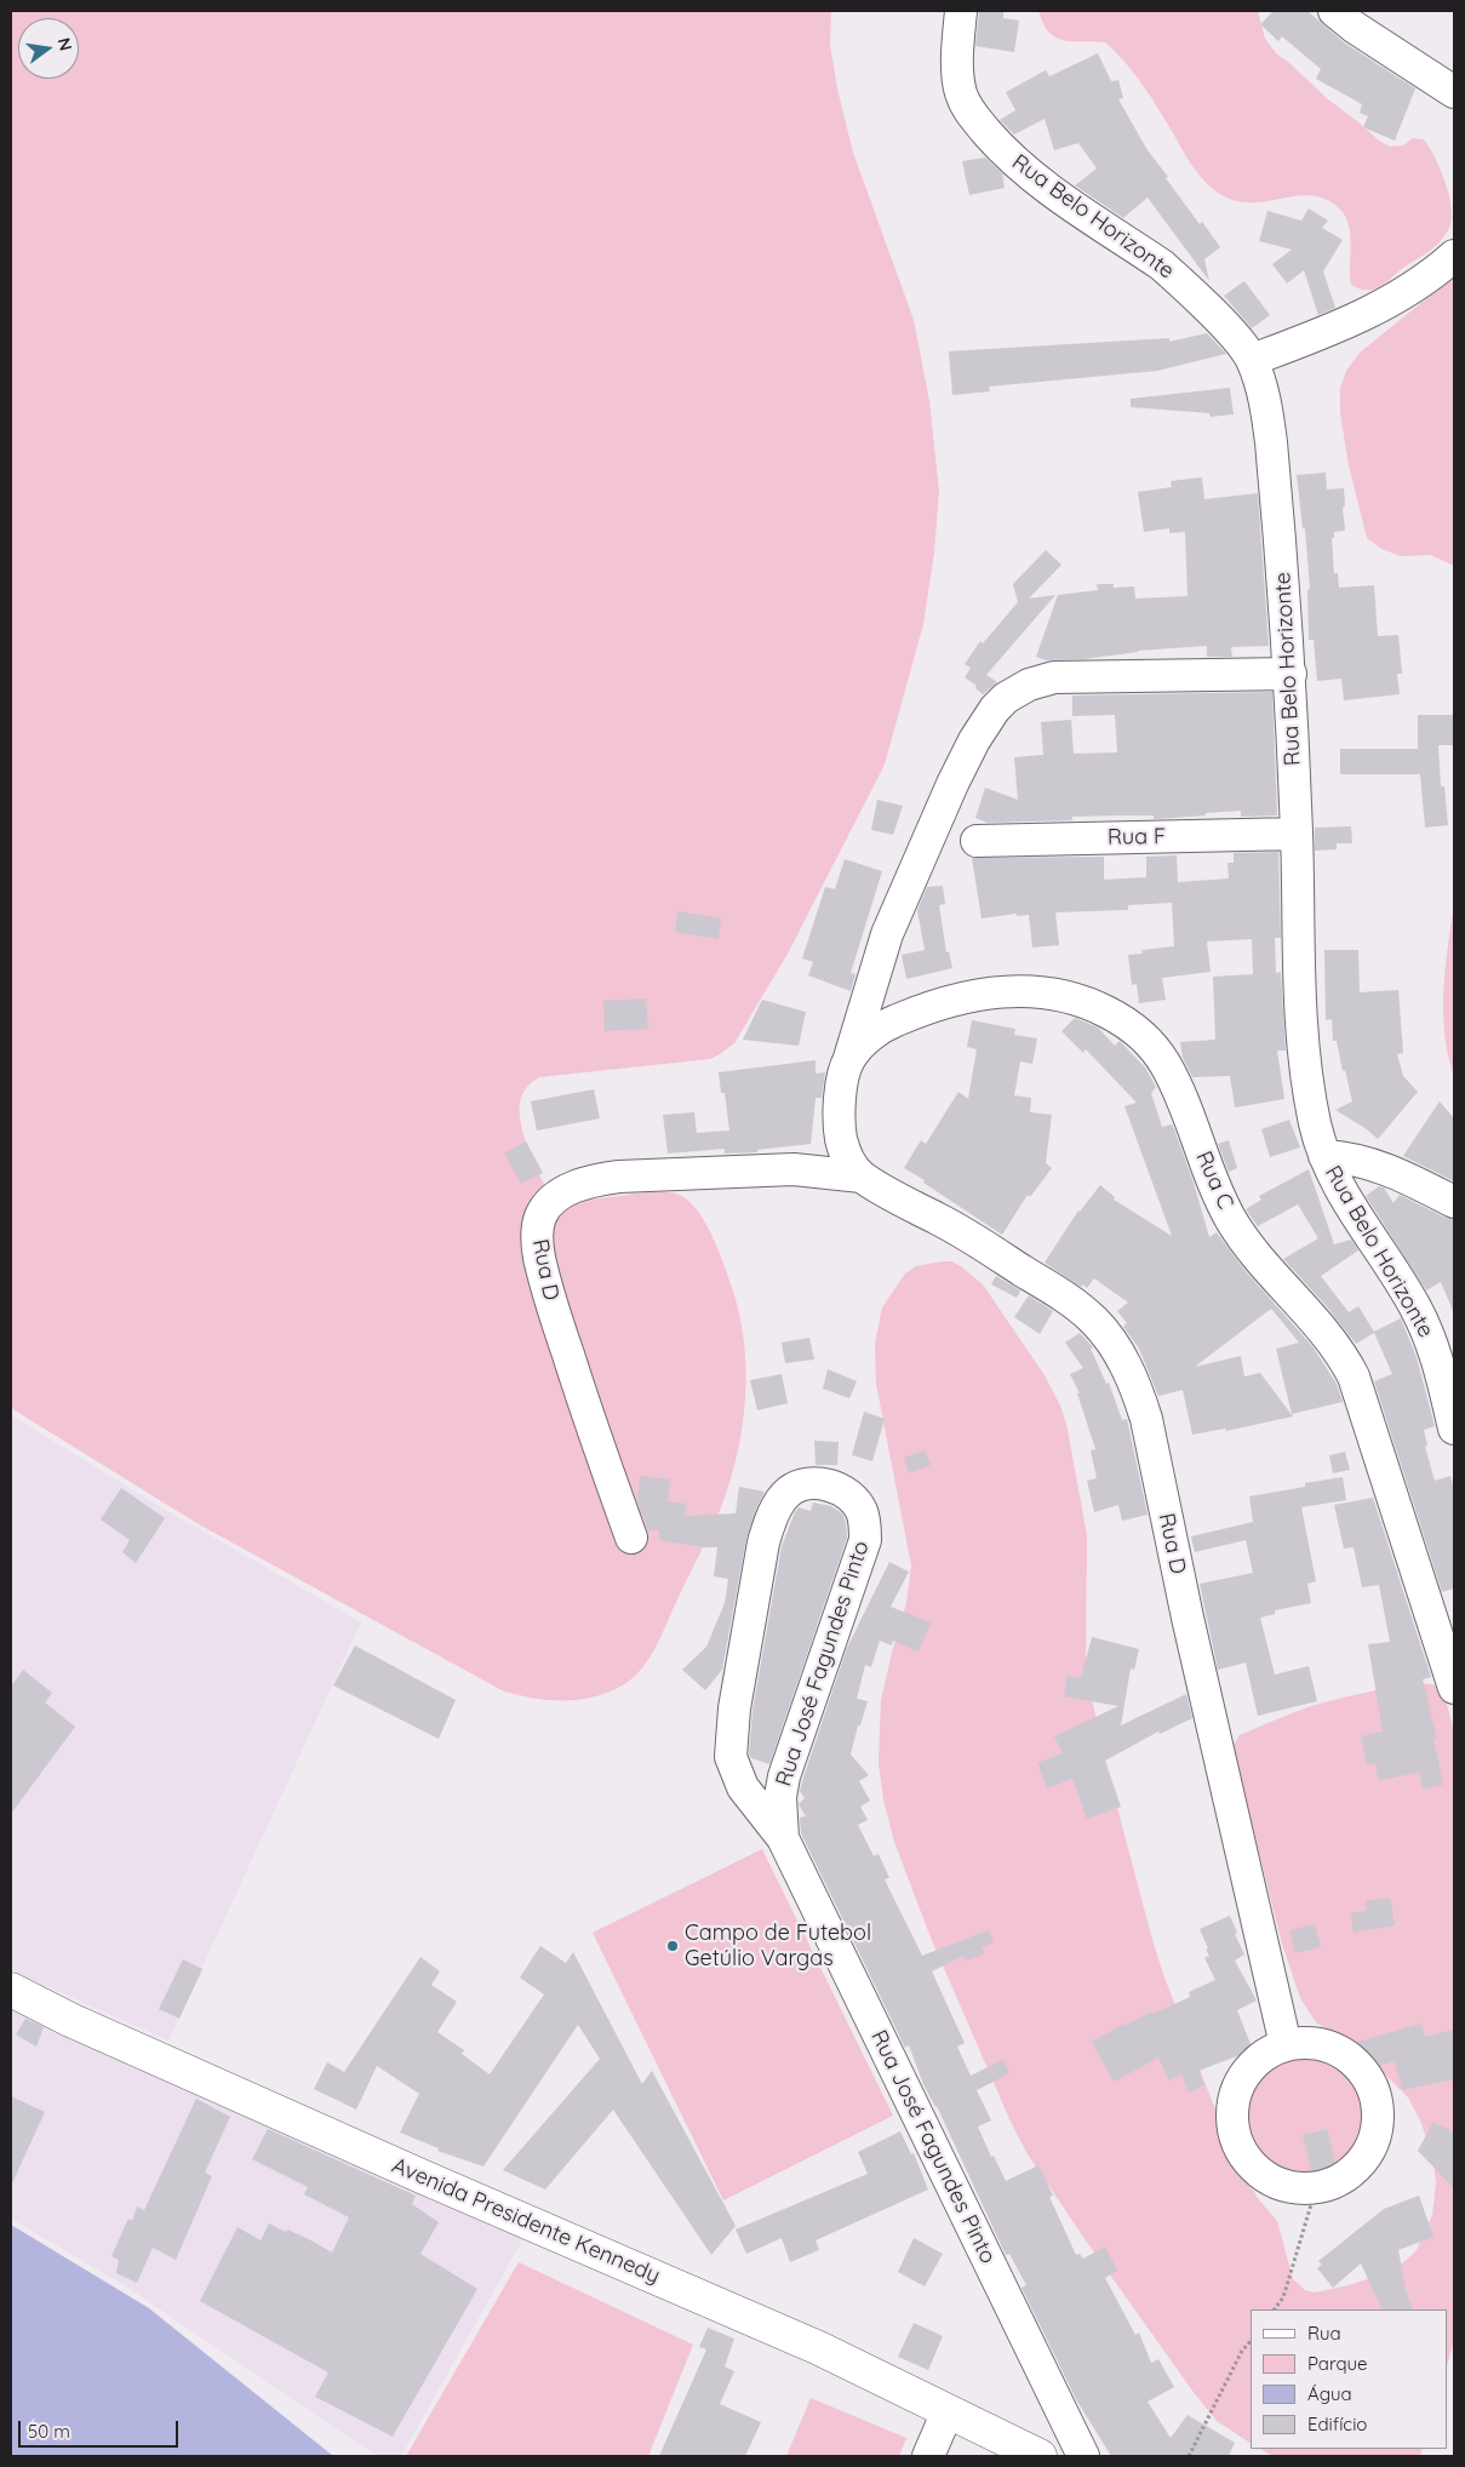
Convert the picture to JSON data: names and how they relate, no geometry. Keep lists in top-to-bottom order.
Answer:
{
  "streets": {
    "main road": ["Avenida Presidente Kennedy"],
    "street": [
      "Rua Belo Horizonte",
      "Rua F",
      "Rua C",
      "Rua D",
      "Rua José Fagundes Pinto"
    ]
  },
  "crossings": [
    ["Rua Belo Horizonte", "Rua F"]
  ],
  "places": ["Campo de Futebol Getúlio Vargas"],
  "legend": [
    "Rua",
    "Parque",
    "Água",
    "Edifício"
  ],
  "scale_bar": "50 m",
  "north": "right"
}
